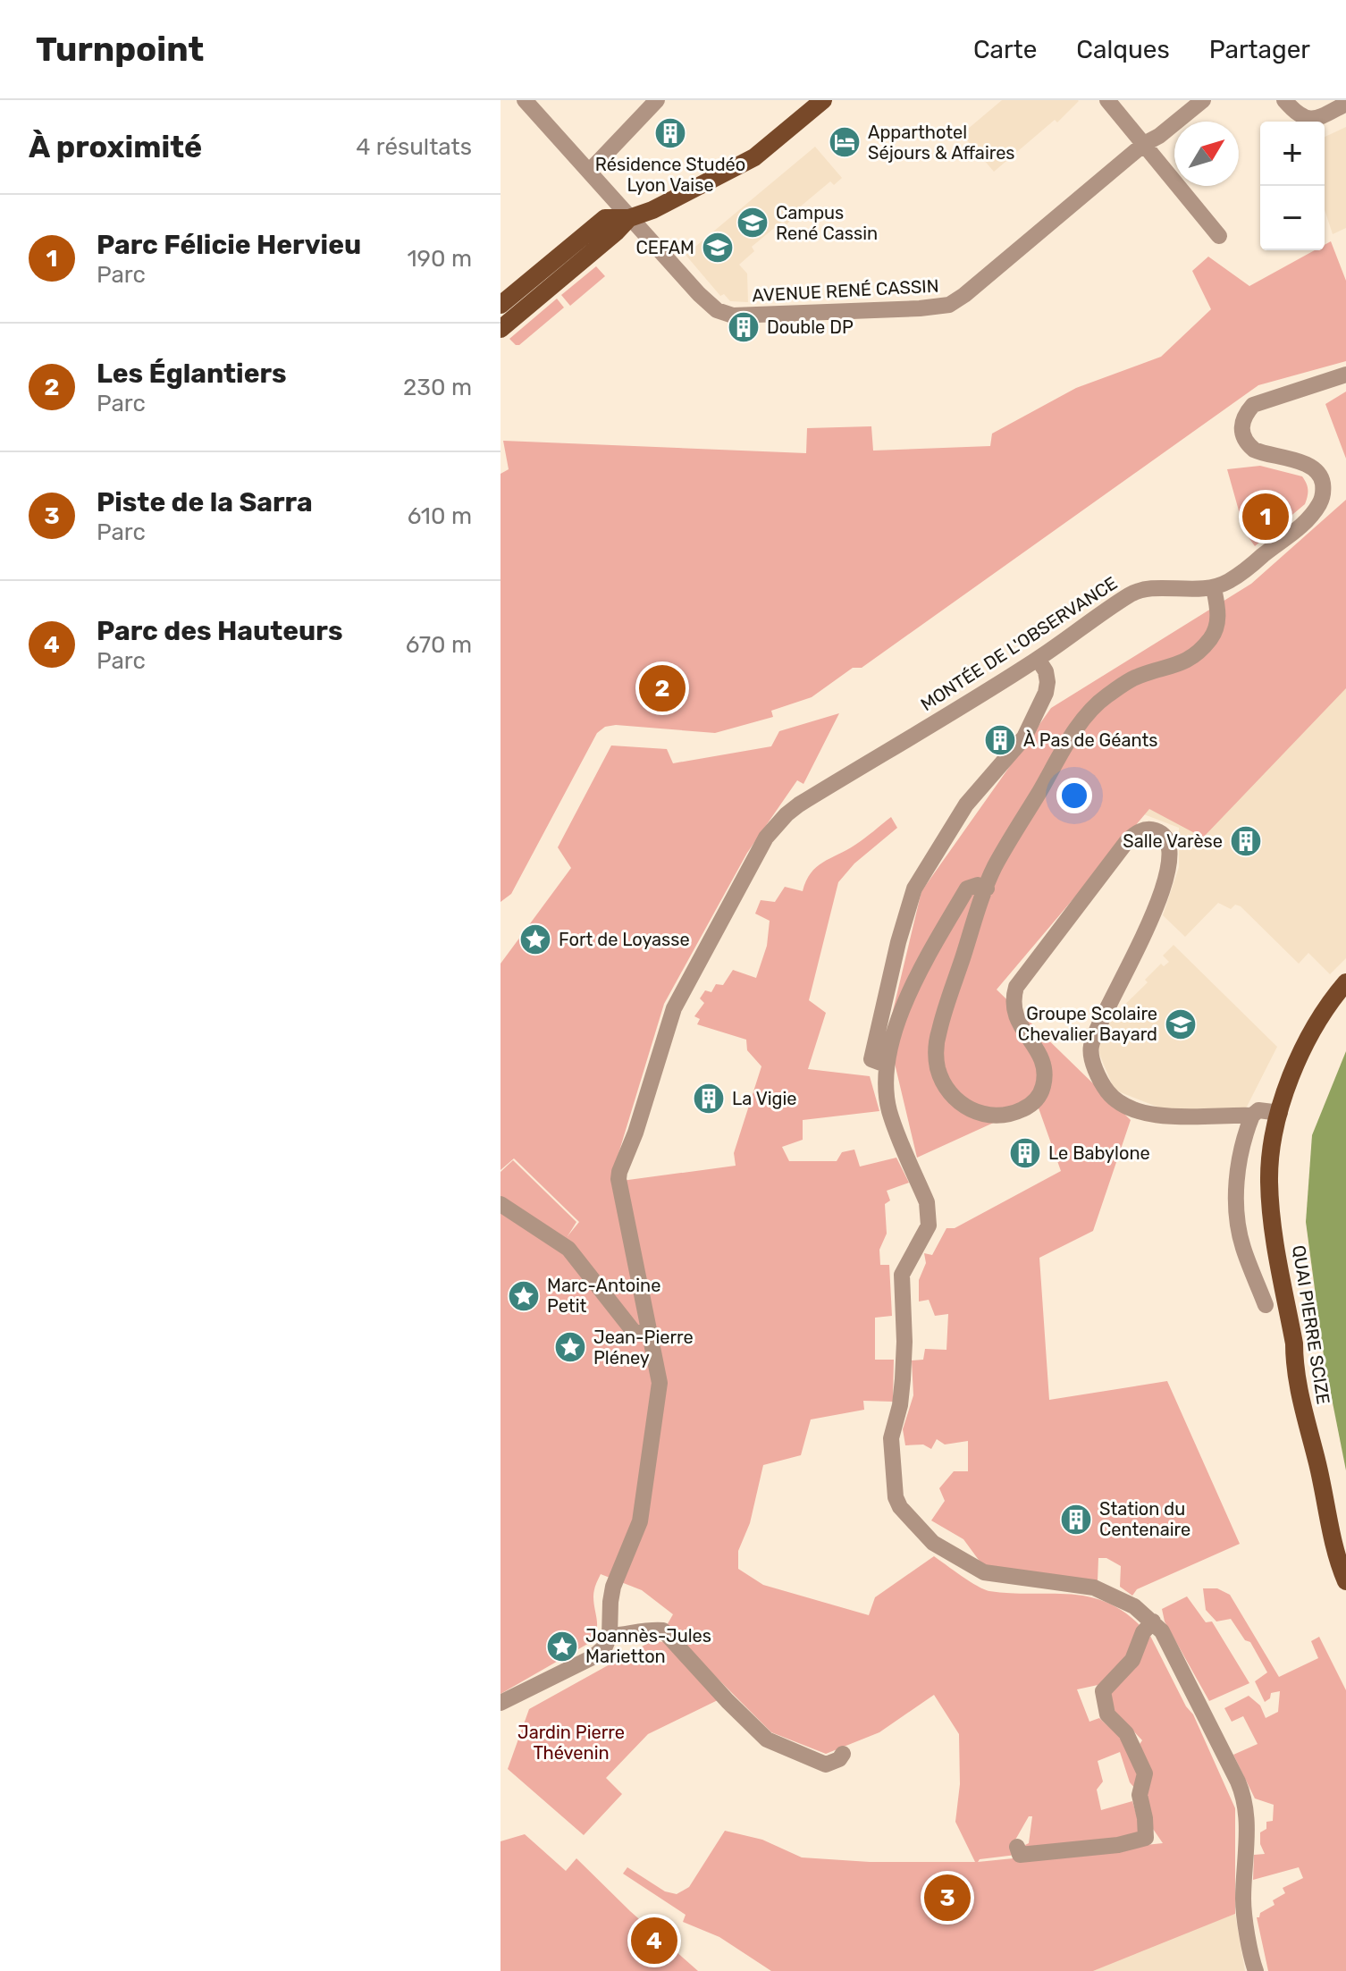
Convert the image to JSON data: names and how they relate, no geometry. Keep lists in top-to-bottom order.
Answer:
{
  "streets": {
    "main road": ["QUAI PIERRE SCIZE"],
    "street": ["AVENUE RENÉ CASSIN", "MONTÉE DE L'OBSERVANCE"]
  },
  "parks": ["Jardin Pierre Thévenin"],
  "places": {
    "building": [
      "Résidence Studéo Lyon Vaise",
      "Double DP",
      "À Pas de Géants",
      "Salle Varèse",
      "La Vigie",
      "Le Babylone",
      "Station du Centenaire"
    ],
    "hotel": ["Apparthotel Séjours & Affaires"],
    "school or university": ["Campus René Cassin", "CEFAM", "Groupe Scolaire Chevalier Bayard"],
    "place": [
      "Fort de Loyasse",
      "Marc-Antoine Petit",
      "Jean-Pierre Pléney",
      "Joannès-Jules Marietton"
    ]
  },
  "north": "top right",
  "page": {
    "header": "Turnpoint",
    "nav": ["Carte", "Calques", "Partager"],
    "heading": ["À proximité", "4 résultats"],
    "map_buttons": ["+", "−"],
    "list": [
      {
        "mark": "1",
        "name": "Parc Félicie Hervieu",
        "note": "Parc",
        "value": "190 m"
      },
      {
        "mark": "2",
        "name": "Les Églantiers",
        "note": "Parc",
        "value": "230 m"
      },
      {
        "mark": "3",
        "name": "Piste de la Sarra",
        "note": "Parc",
        "value": "610 m"
      },
      {
        "mark": "4",
        "name": "Parc des Hauteurs",
        "note": "Parc",
        "value": "670 m"
      }
    ],
    "pins": [
      "1",
      "2",
      "3",
      "4"
    ]
  }
}
